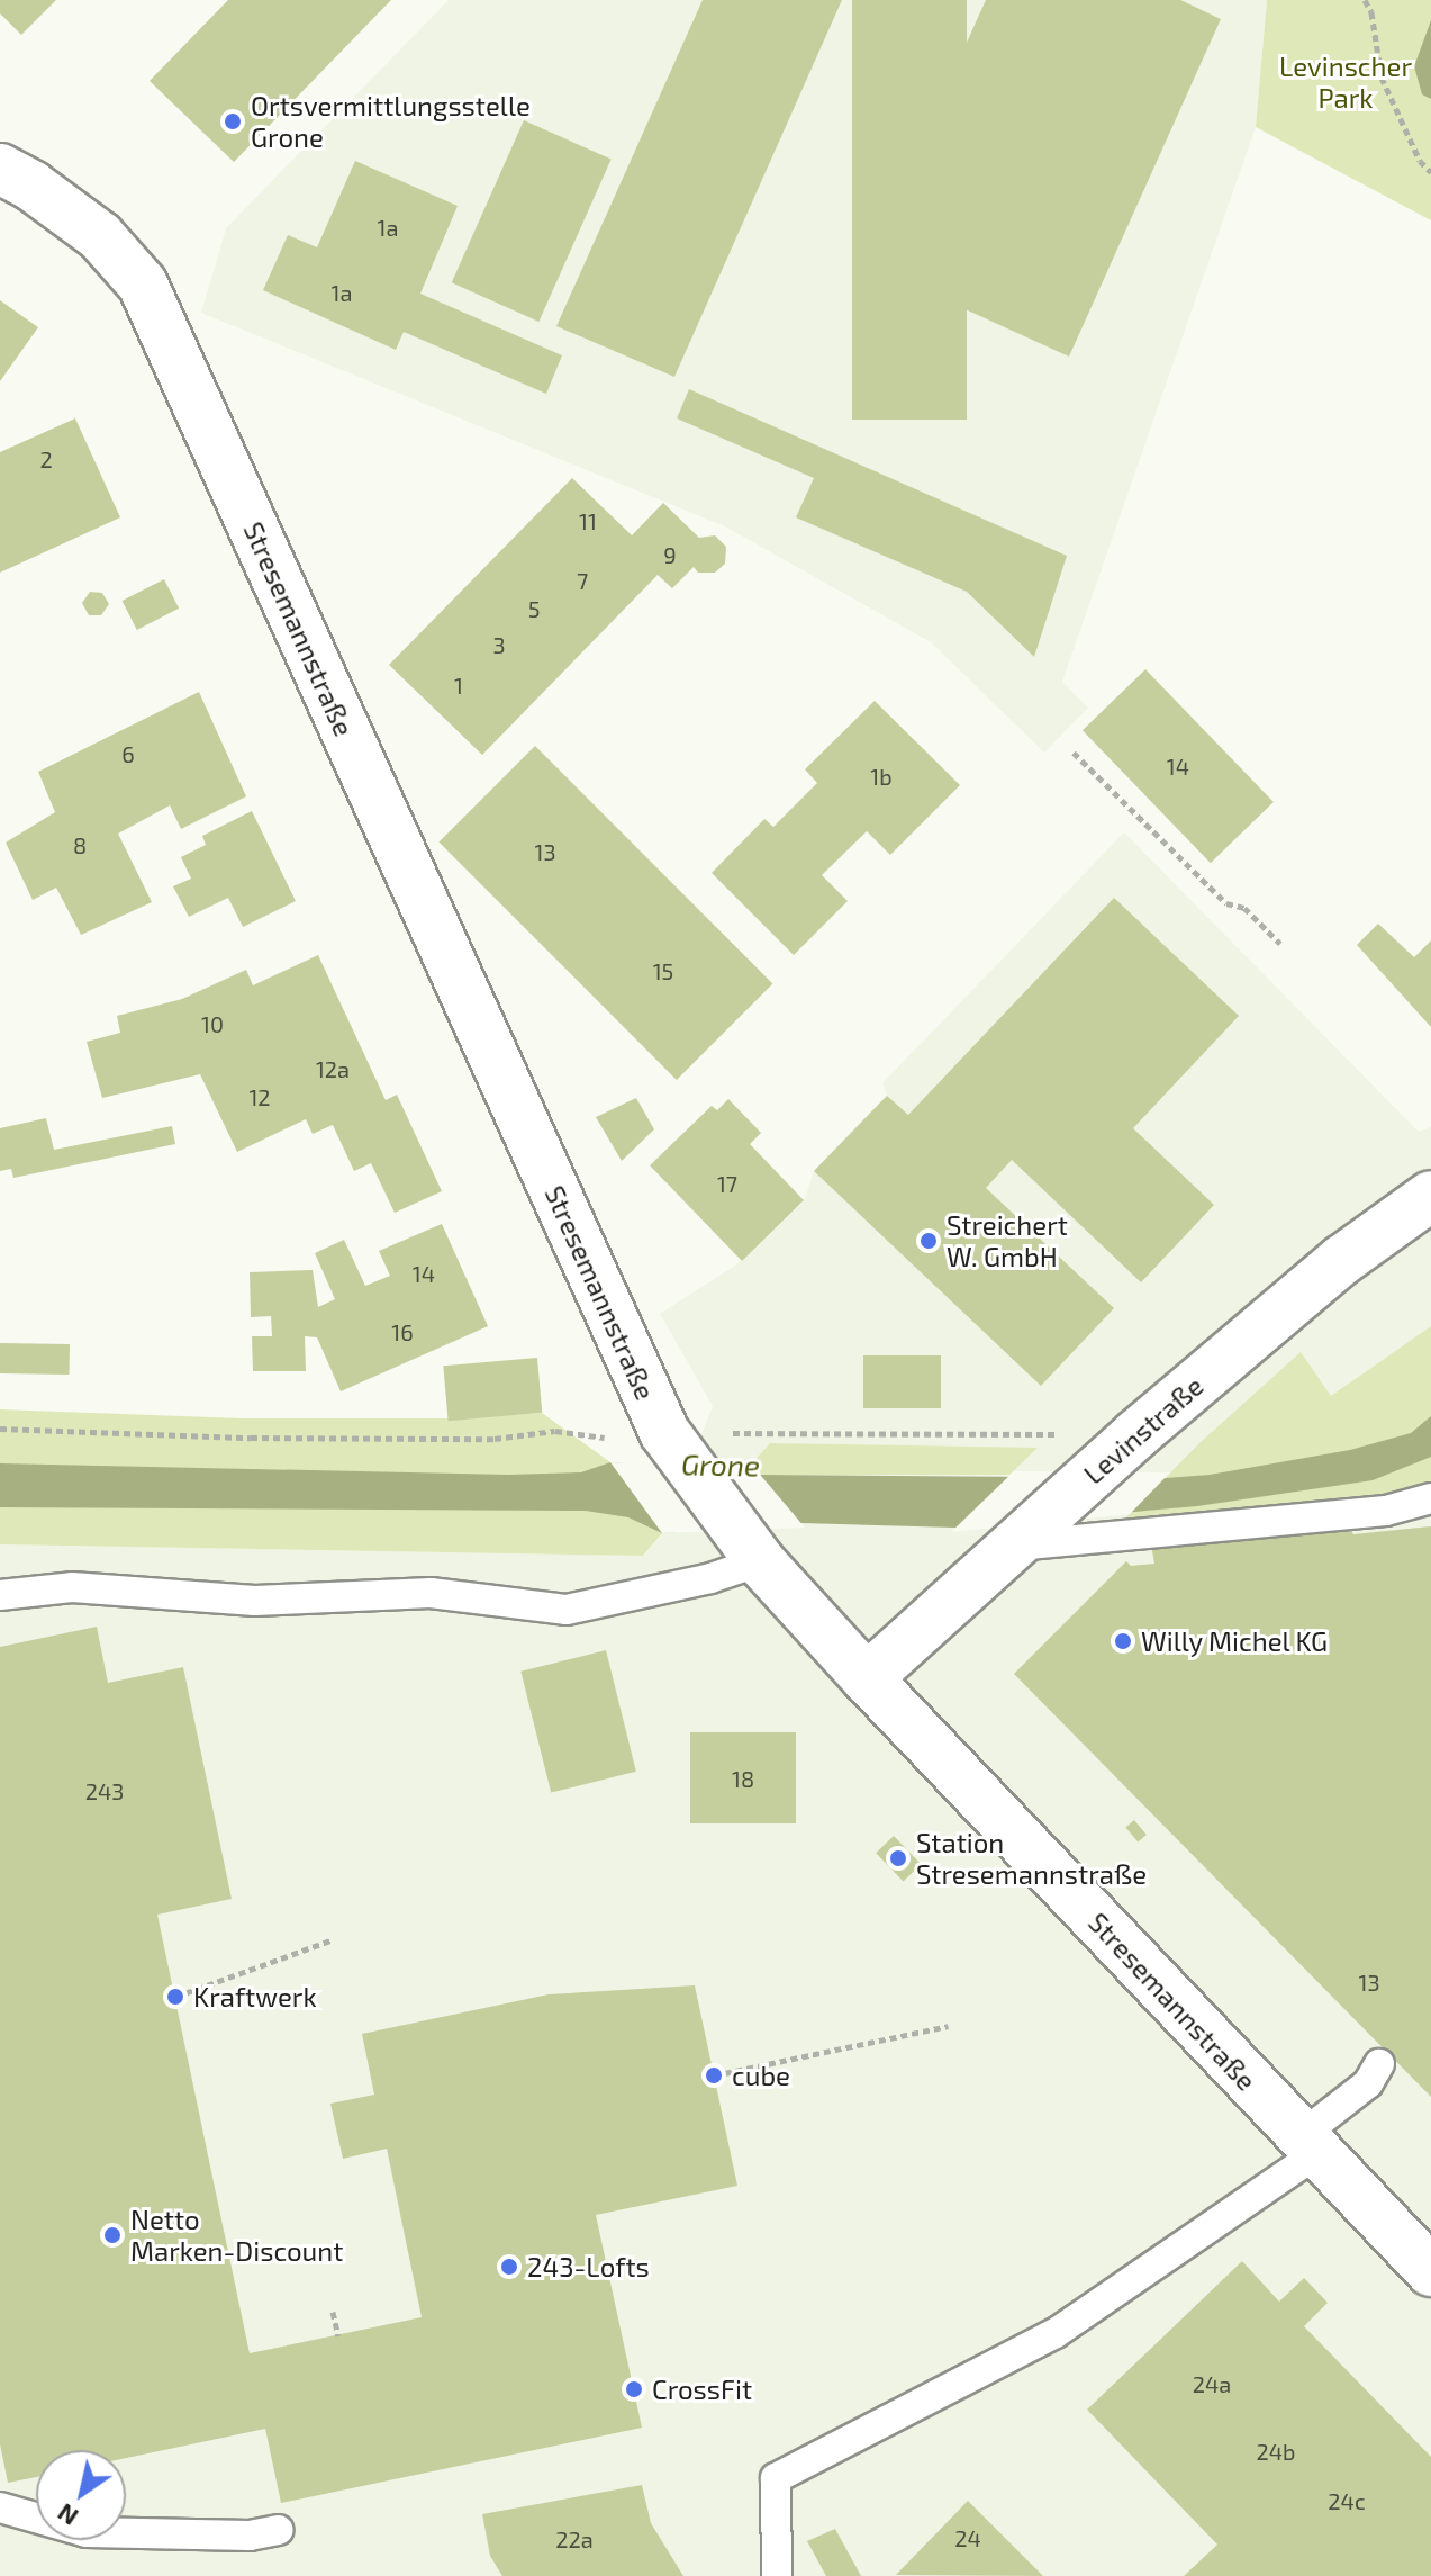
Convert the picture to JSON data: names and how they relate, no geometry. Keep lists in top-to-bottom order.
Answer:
{
  "streets": {
    "street": ["Stresemannstraße", "Levinstraße"]
  },
  "crossings": [
    ["Stresemannstraße", "Levinstraße"]
  ],
  "water": ["Grone"],
  "parks": ["Levinscher Park"],
  "places": [
    "Ortsvermittlungsstelle Grone",
    "Streichert W. GmbH",
    "Willy Michel KG",
    "Station Stresemannstraße",
    "Kraftwerk",
    "cube",
    "Netto Marken-Discount",
    "243-Lofts",
    "CrossFit"
  ],
  "house_numbers": [
    "1a",
    "1a",
    "2",
    "11",
    "9",
    "7",
    "5",
    "3",
    "1",
    "6",
    "14",
    "1b",
    "8",
    "13",
    "15",
    "10",
    "12a",
    "12",
    "17",
    "14",
    "16",
    "18",
    "243",
    "13",
    "24a",
    "24b",
    "24c",
    "24",
    "22a"
  ],
  "north": "bottom left"
}
